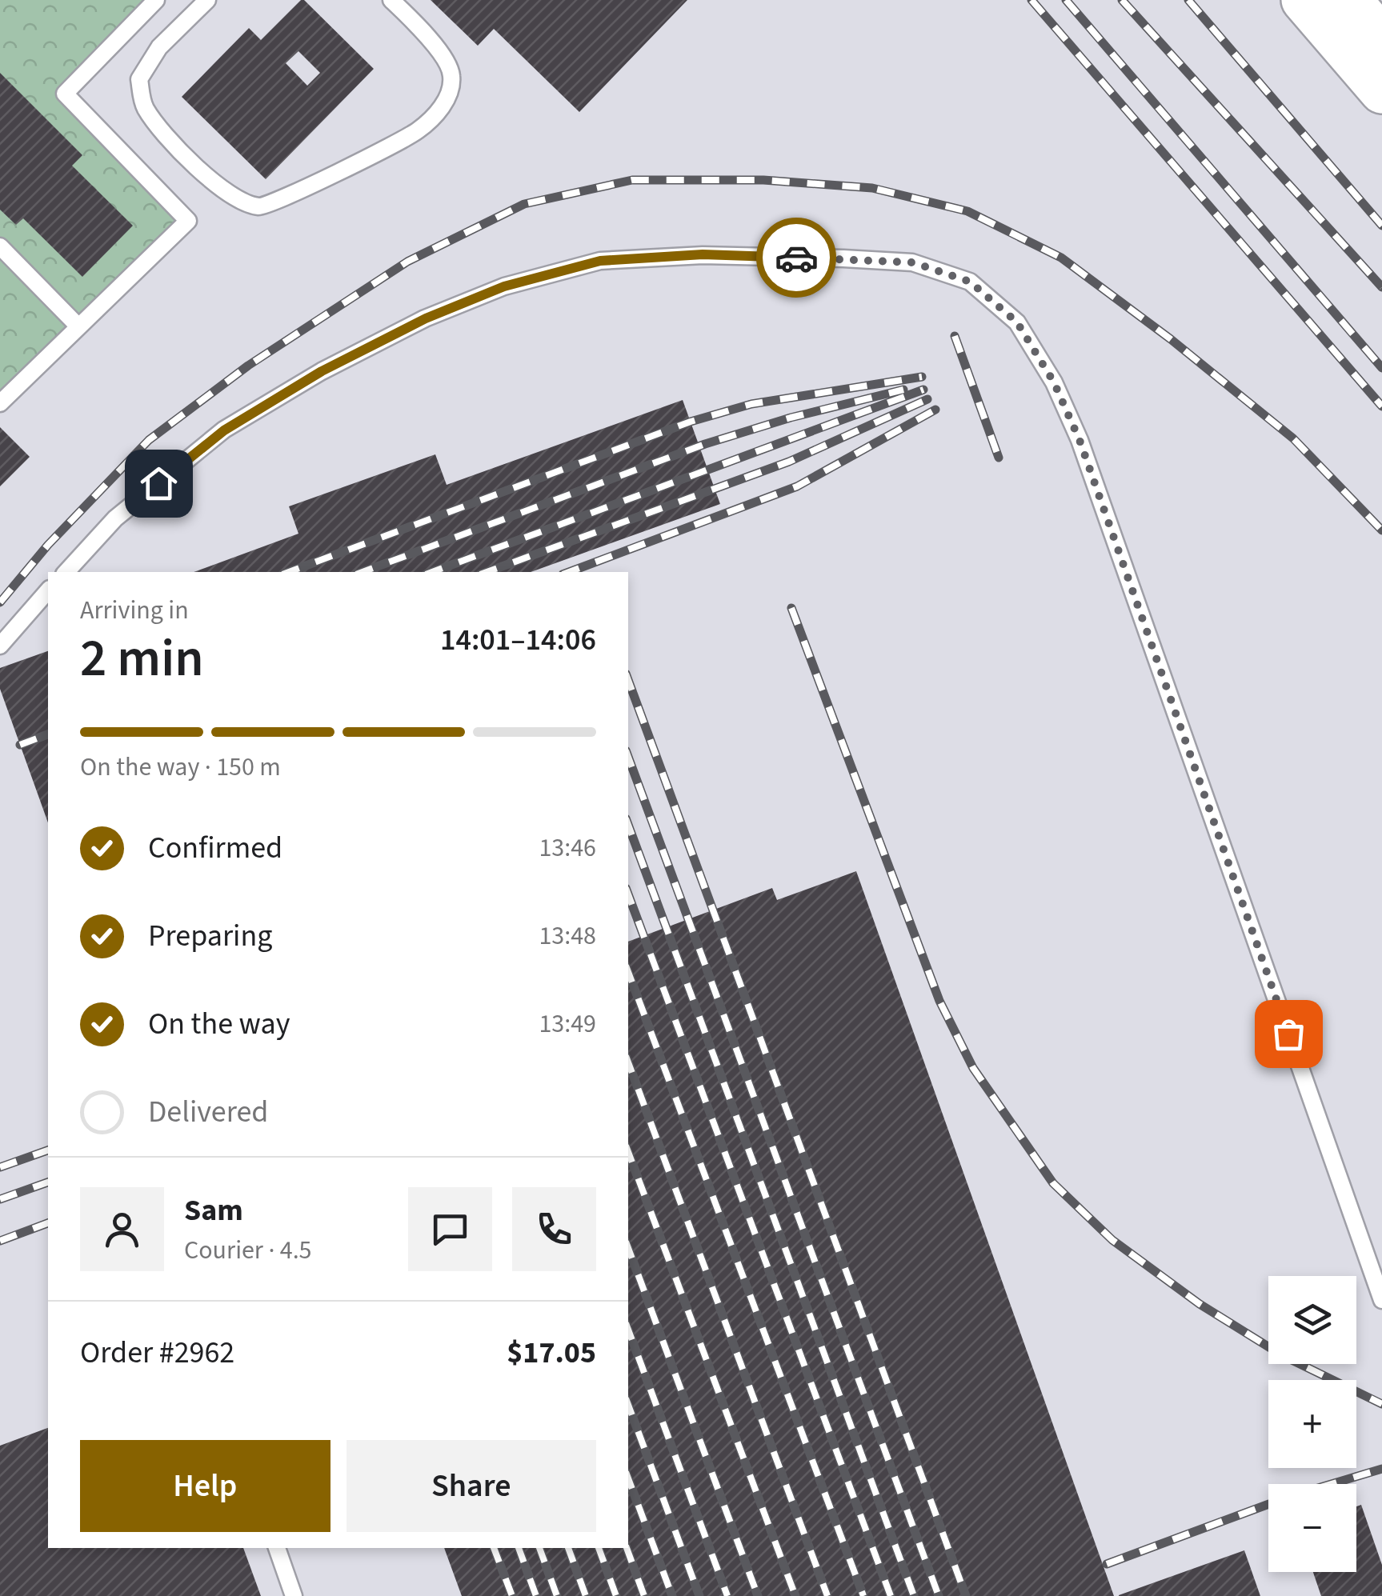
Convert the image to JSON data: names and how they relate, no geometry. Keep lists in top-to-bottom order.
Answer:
{
  "page": {
    "heading": ["2 min", "Arriving in", "14:01–14:06"],
    "panel": [
      "Sam",
      "Courier · 4.5",
      "Order #2962",
      "$17.05"
    ],
    "bar": "On the way · 150 m",
    "list": [
      ["Confirmed", "13:46"],
      ["Preparing", "13:48"],
      ["On the way", "13:49"],
      "Delivered"
    ],
    "map_buttons": ["+", "−"],
    "buttons": ["Help", "Share"]
  }
}
